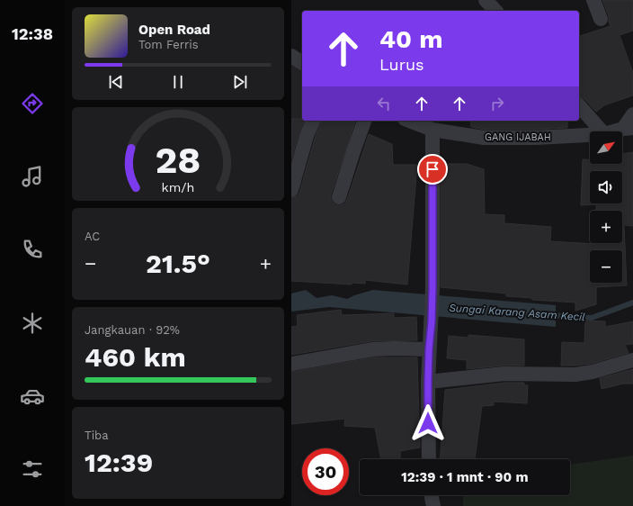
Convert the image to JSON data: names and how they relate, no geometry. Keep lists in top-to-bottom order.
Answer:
{
  "streets": {
    "street": ["GANG IJABAH"]
  },
  "water": ["Sungai Karang Asam Kecil"],
  "north": "top right",
  "page": {
    "tabs": "12:38",
    "turn": ["40 m", "Lurus"],
    "song": ["Open Road", "Tom Ferris"],
    "map_buttons": ["+", "−"],
    "tile": [
      "AC",
      ["Jangkauan · 92%", "460 km"],
      ["Tiba", "12:39"]
    ],
    "heat": ["−", "21.5°", "+"],
    "limit": "30",
    "trip": "12:39 · 1 mnt · 90 m",
    "gauge": ["28", "km/h"]
  }
}
